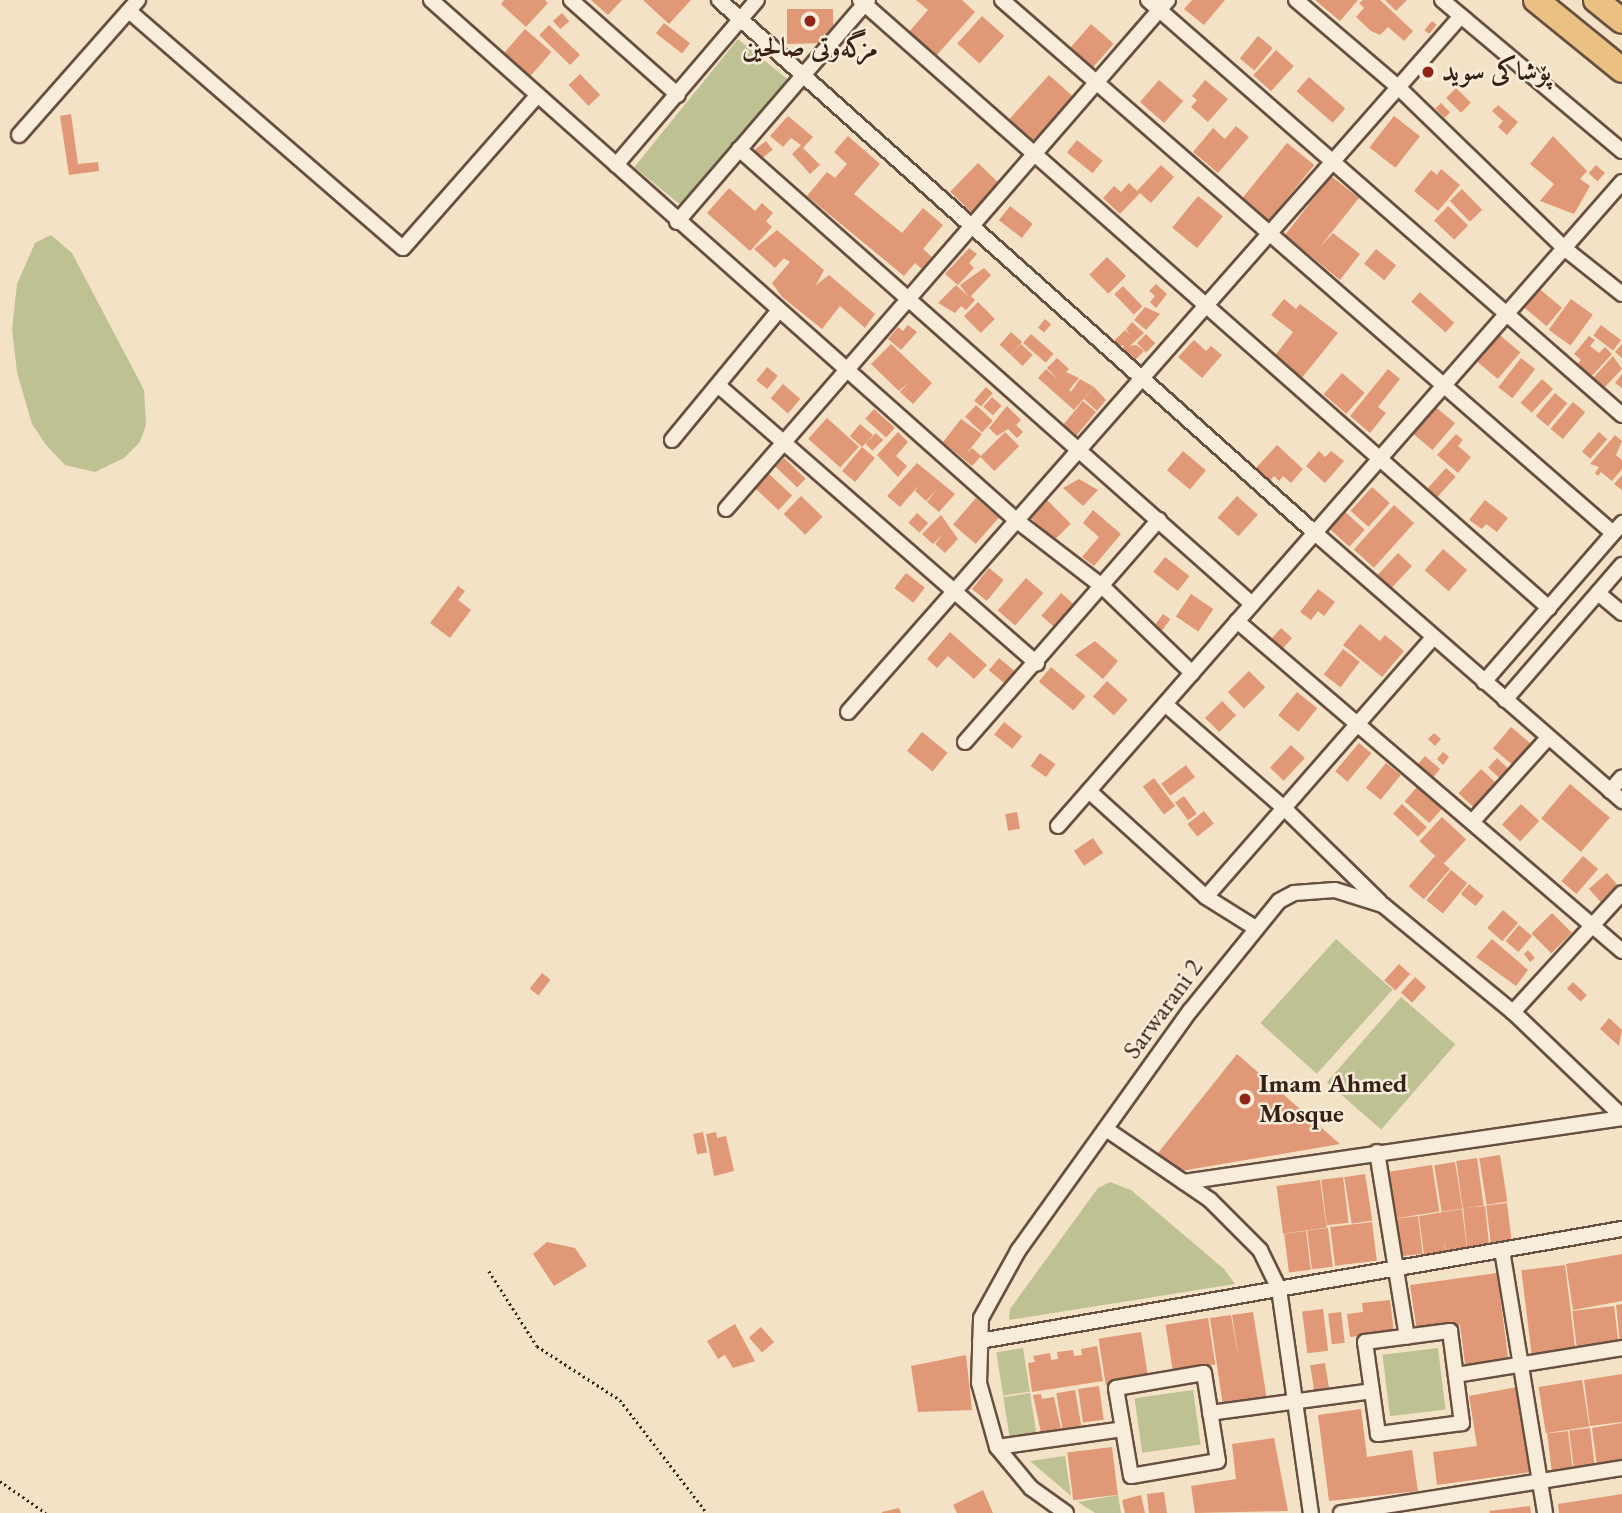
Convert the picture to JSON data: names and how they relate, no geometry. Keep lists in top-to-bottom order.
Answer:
{
  "streets": {
    "street": ["Sarwarani 2"]
  },
  "places": ["مزگەوتی صالحین", "پۆشاکی سوید", "Imam Ahmed Mosque"]
}
